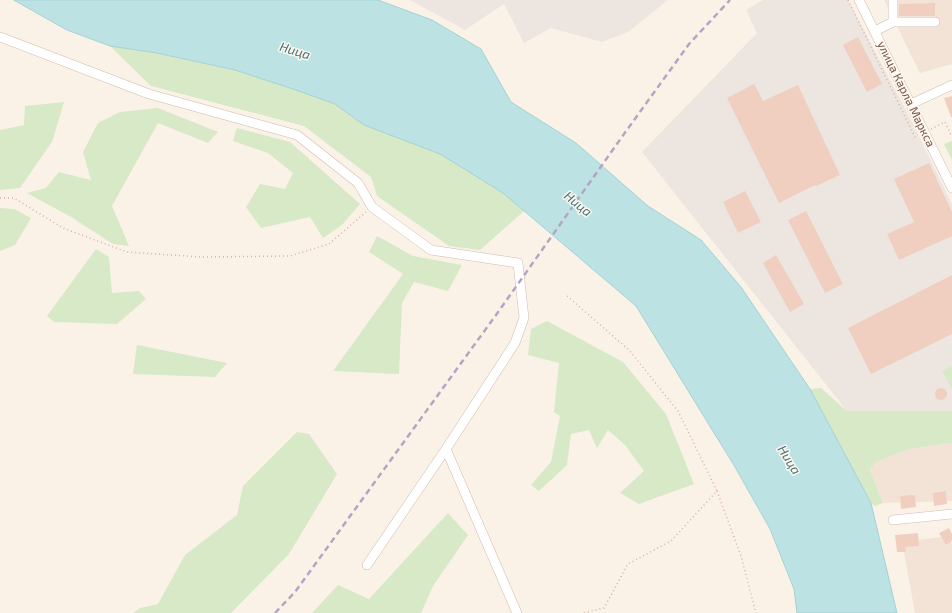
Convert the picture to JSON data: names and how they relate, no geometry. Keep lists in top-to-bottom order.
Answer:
{
  "streets": {
    "street": ["улица Карла Маркса"]
  },
  "water": ["Ница"]
}
